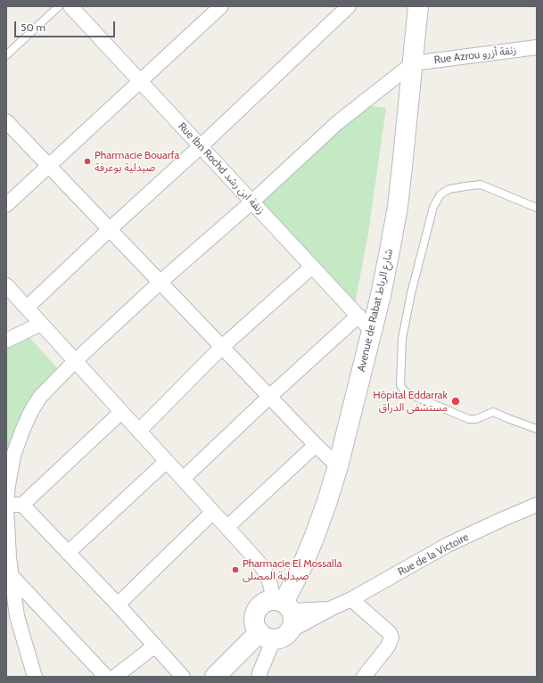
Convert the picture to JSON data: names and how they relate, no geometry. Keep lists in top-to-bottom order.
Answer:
{
  "streets": {
    "street": [
      "Rue Azrou زنقة أزرو",
      "Rue Ibn Rochd زنقة ابن رشد",
      "Avenue de Rabat شارع الرباط",
      "Rue de la Victoire"
    ]
  },
  "crossings": [
    ["Rue Azrou زنقة أزرو", "Avenue de Rabat شارع الرباط"],
    ["Rue Ibn Rochd زنقة ابن رشد", "Avenue de Rabat شارع الرباط"],
    ["Avenue de Rabat شارع الرباط", "Rue de la Victoire"]
  ],
  "places": ["Pharmacie Bouarfa صيدلية بوعرفة", "Hôpital Eddarrak مستشفى الدراق", "Pharmacie El Mossalla صيدلية المصلى"],
  "scale_bar": "50 m"
}
